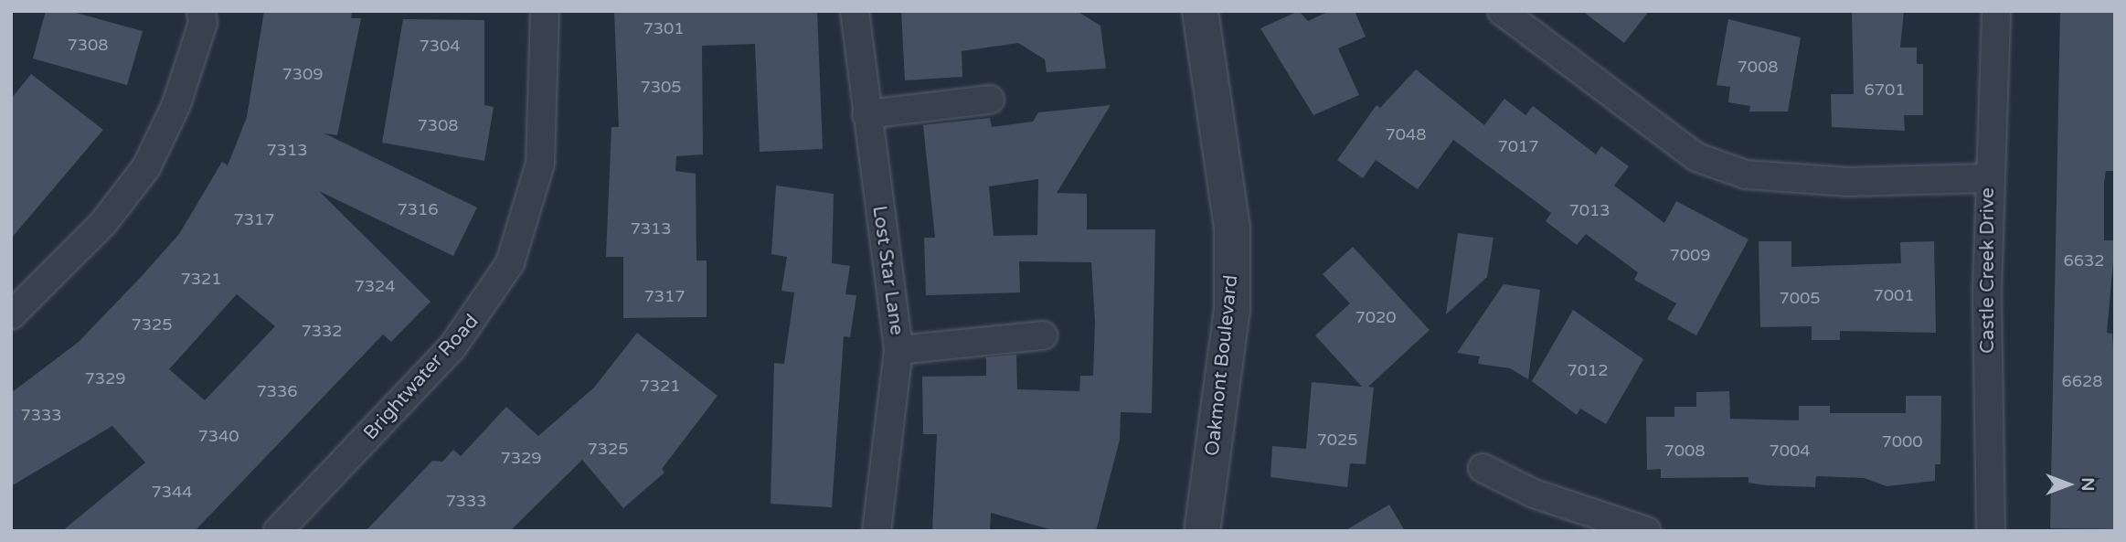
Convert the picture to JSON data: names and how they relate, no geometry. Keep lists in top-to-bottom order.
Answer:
{
  "streets": {
    "street": [
      "Lost Star Lane",
      "Castle Creek Drive",
      "Oakmont Boulevard",
      "Brightwater Road"
    ]
  },
  "house_numbers": [
    "7301",
    "7308",
    "7304",
    "7008",
    "7309",
    "7305",
    "6701",
    "7308",
    "7048",
    "7017",
    "7313",
    "7316",
    "7013",
    "7317",
    "7313",
    "7009",
    "6632",
    "7321",
    "7324",
    "7001",
    "7317",
    "7005",
    "7020",
    "7325",
    "7332",
    "7012",
    "7329",
    "6628",
    "7321",
    "7336",
    "7333",
    "7340",
    "7025",
    "7000",
    "7325",
    "7008",
    "7004",
    "7329",
    "7344",
    "7333"
  ],
  "north": "right"
}
